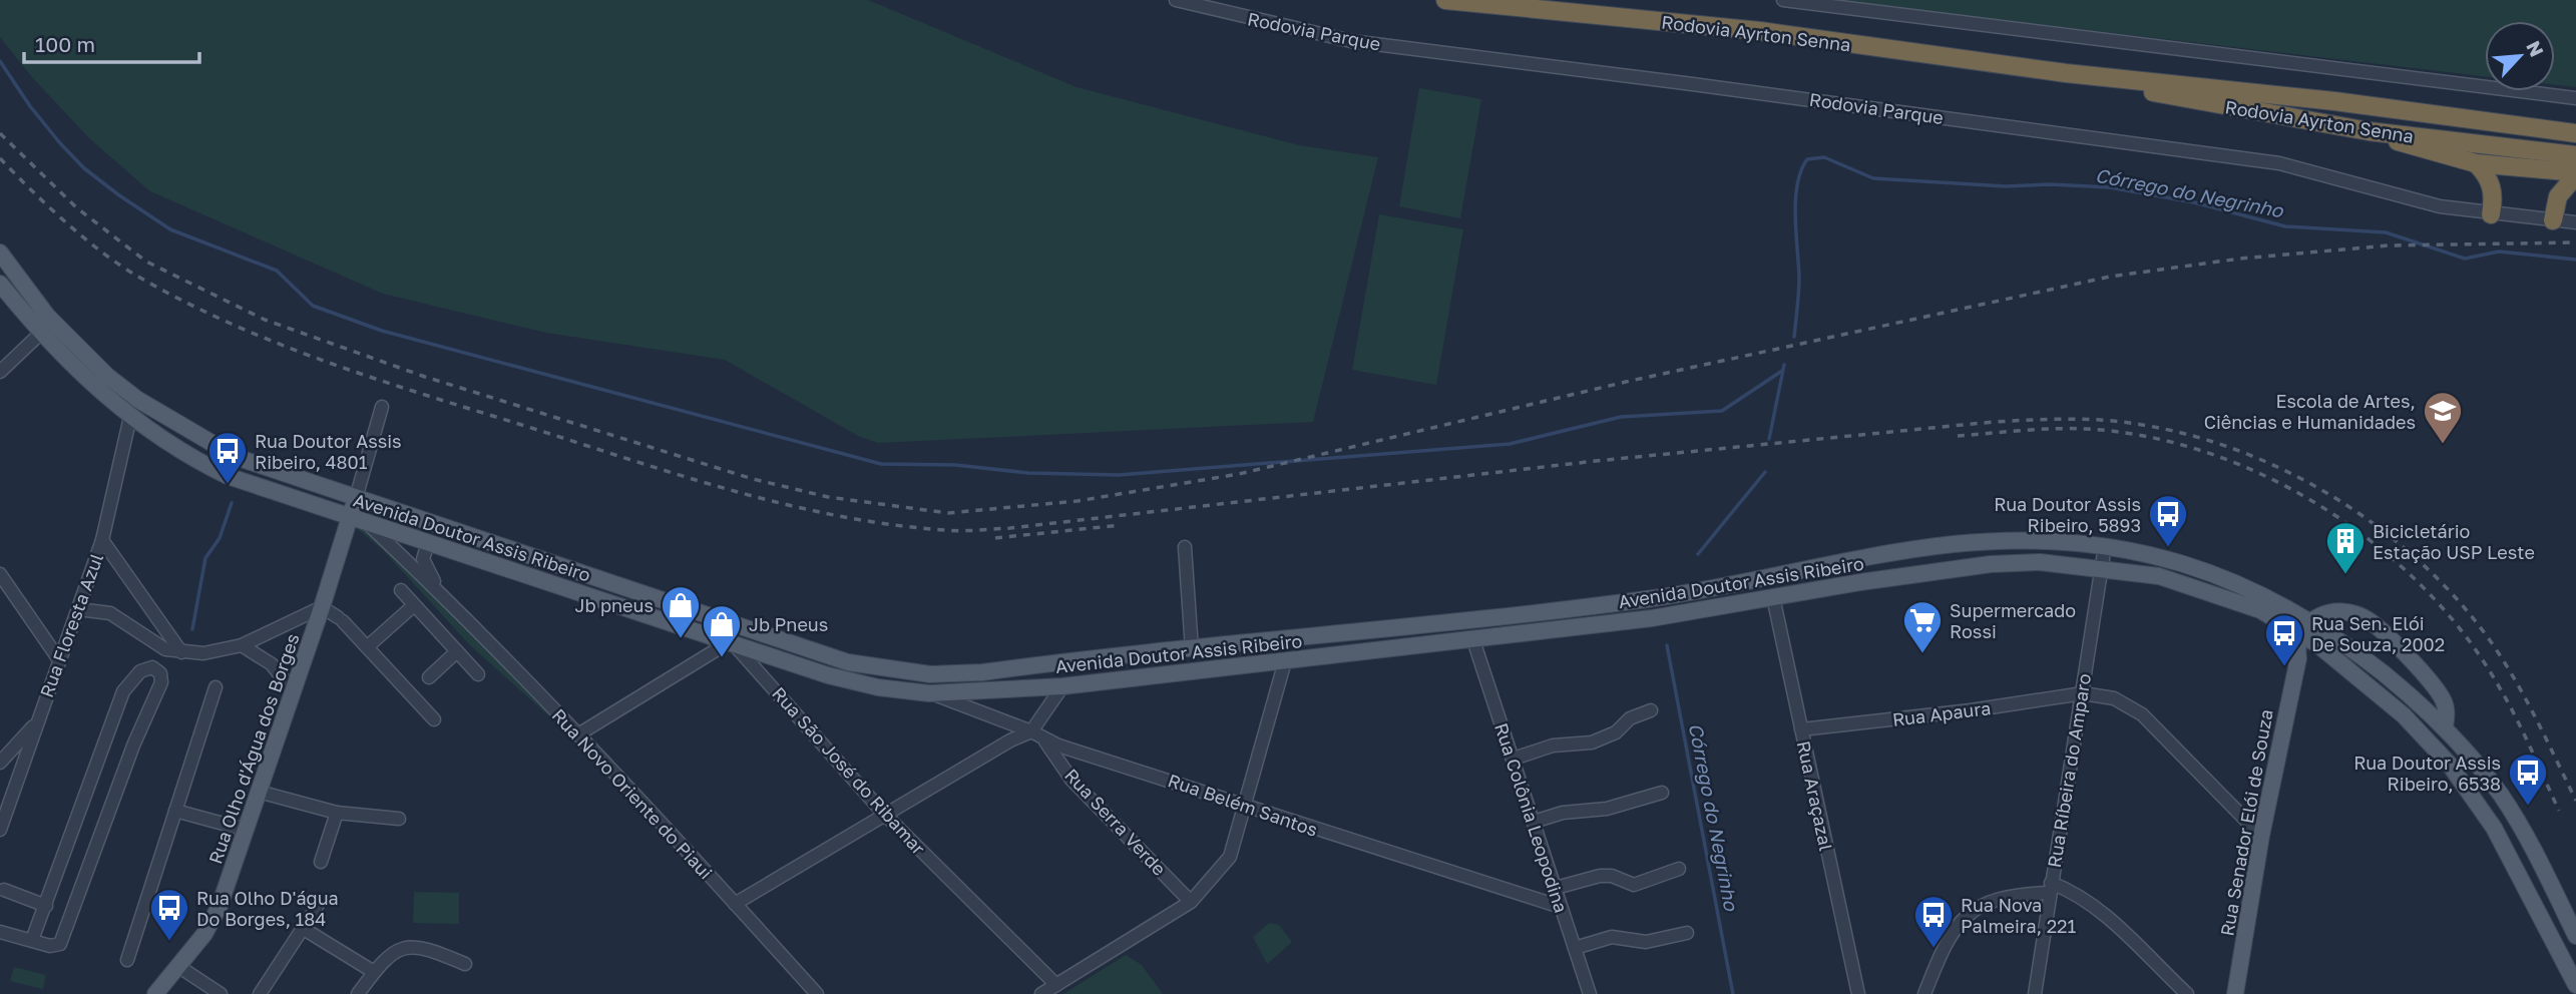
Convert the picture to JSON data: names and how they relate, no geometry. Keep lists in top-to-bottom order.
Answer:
{
  "streets": {
    "highway": ["Rodovia Ayrton Senna"],
    "main road": ["Avenida Doutor Assis Ribeiro", "Rua Olho d'Água dos Borges", "Rua Senador Elói de Souza"],
    "street": [
      "Rodovia Parque",
      "Rua Floresta Azul",
      "Rua Apaura",
      "Rua São José do Ribamar",
      "Rua Ríbeira do Amparo",
      "Rua Novo Oriente do Piaui",
      "Rua Araçazal",
      "Rua Belém Santos",
      "Rua Colônia Leopodina",
      "Rua Serra Verde"
    ]
  },
  "crossings": [
    ["Avenida Doutor Assis Ribeiro", "Rua Floresta Azul"],
    ["Avenida Doutor Assis Ribeiro", "Rua Olho d'Água dos Borges"],
    ["Avenida Doutor Assis Ribeiro", "Rua São José do Ribamar"],
    ["Avenida Doutor Assis Ribeiro", "Rua Ríbeira do Amparo"],
    ["Avenida Doutor Assis Ribeiro", "Rua Novo Oriente do Piaui"],
    ["Avenida Doutor Assis Ribeiro", "Rua Araçazal"],
    ["Avenida Doutor Assis Ribeiro", "Rua Belém Santos"],
    ["Avenida Doutor Assis Ribeiro", "Rua Colônia Leopodina"],
    ["Avenida Doutor Assis Ribeiro", "Rua Senador Elói de Souza"],
    ["Rua Apaura", "Rua Ríbeira do Amparo"],
    ["Rua Apaura", "Rua Araçazal"],
    ["Rua Apaura", "Rua Senador Elói de Souza"],
    ["Rua Olho d'Água dos Borges", "Rua Novo Oriente do Piaui"],
    ["Rua Belém Santos", "Rua Colônia Leopodina"],
    ["Rua Belém Santos", "Rua Serra Verde"]
  ],
  "water": ["Córrego do Negrinho"],
  "places": {
    "school or university": ["Escola de Artes, Ciências e Humanidades"],
    "bus stop": [
      "Rua Doutor Assis Ribeiro, 4801",
      "Rua Doutor Assis Ribeiro, 5893",
      "Rua Sen. Elói De Souza, 2002",
      "Rua Doutor Assis Ribeiro, 6538",
      "Rua Olho D'água Do Borges, 184",
      "Rua Nova Palmeira, 221"
    ],
    "building": ["Bicicletário Estação USP Leste"],
    "shop": ["Jb pneus", "Jb Pneus"],
    "supermarket": ["Supermercado Rossi"]
  },
  "scale_bar": "100 m",
  "north": "top right"
}
